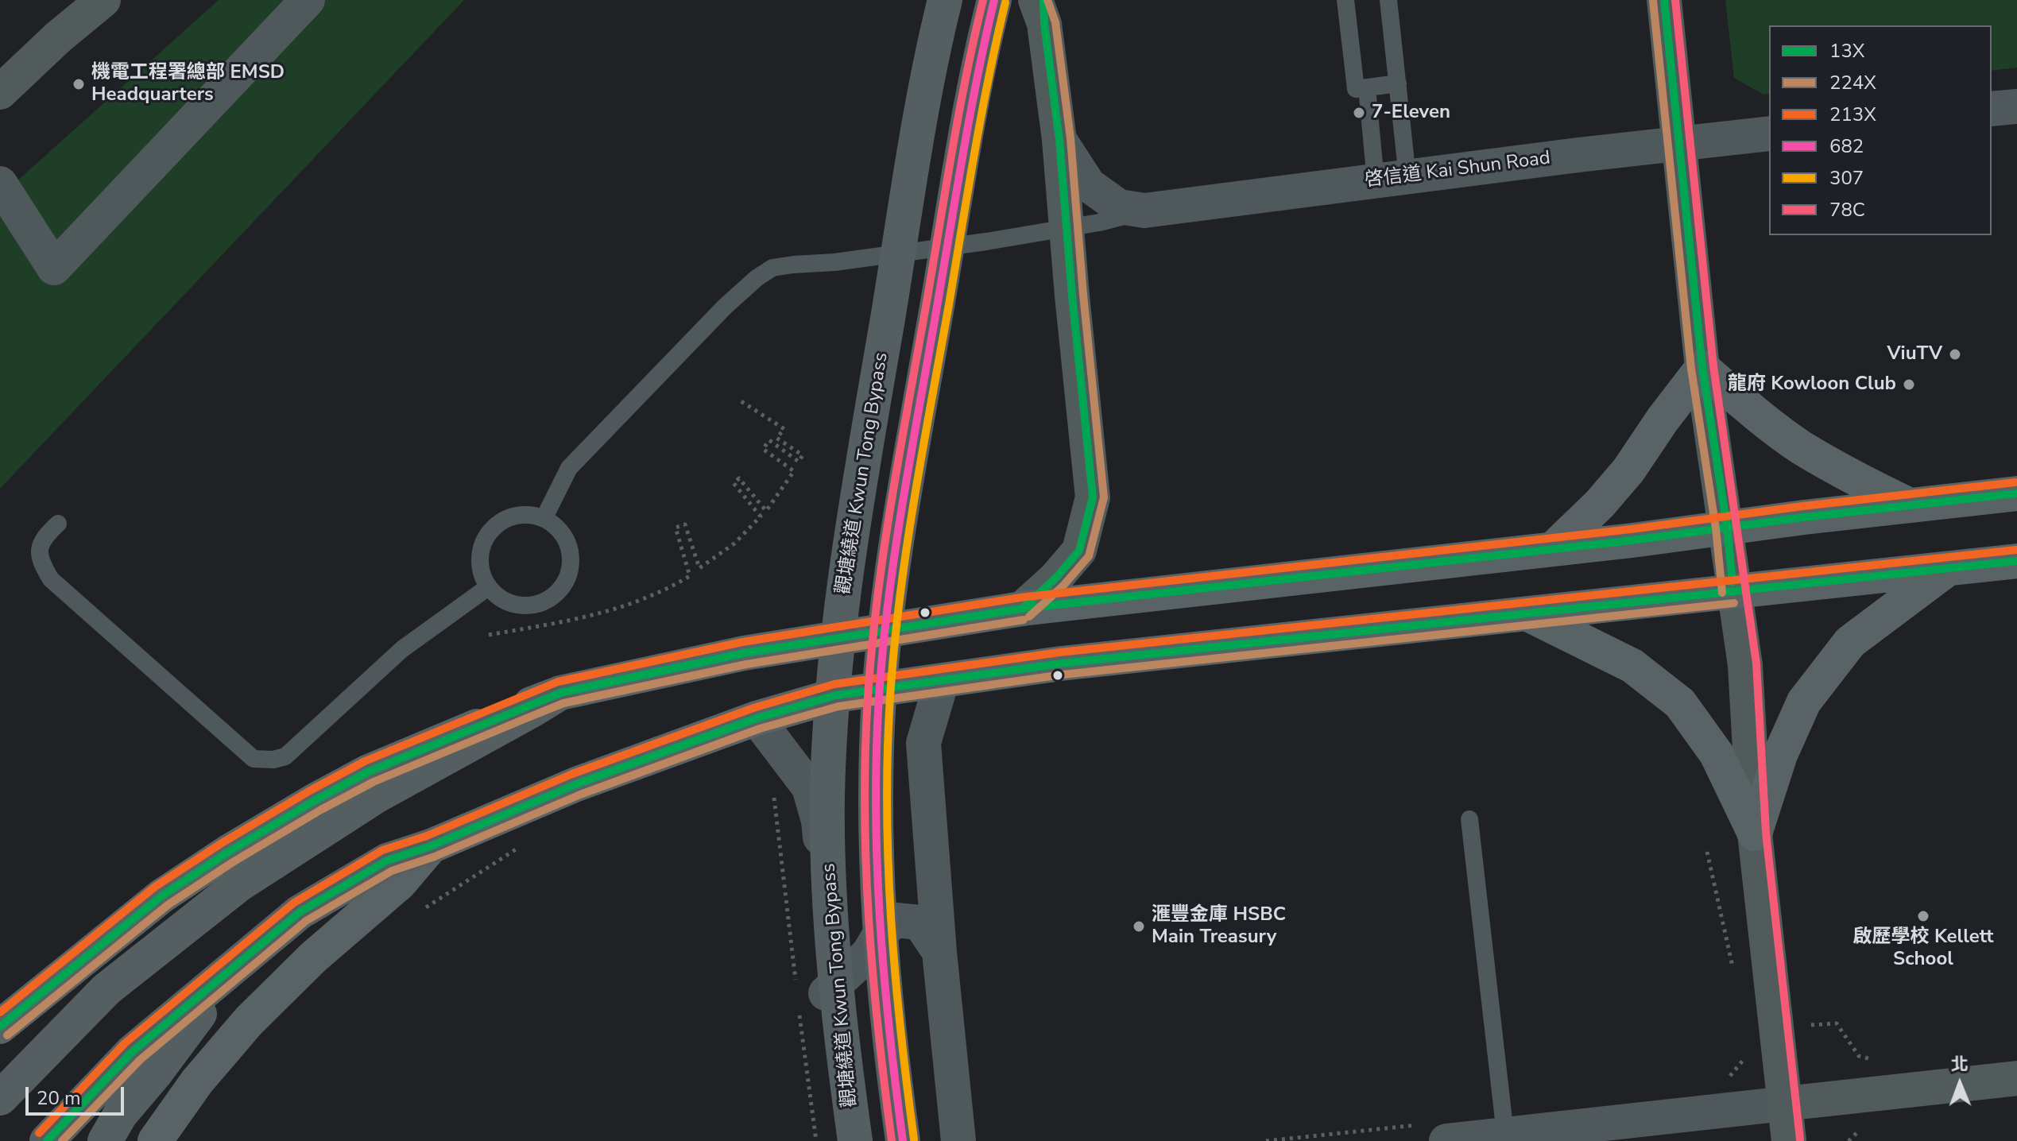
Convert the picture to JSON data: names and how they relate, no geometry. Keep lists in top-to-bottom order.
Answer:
{
  "streets": {
    "highway": ["觀塘繞道 Kwun Tong Bypass"],
    "street": ["啓信道 Kai Shun Road"]
  },
  "places": [
    "機電工程署總部 EMSD Headquarters",
    "7-Eleven",
    "ViuTV",
    "龍府 Kowloon Club",
    "啟歷學校 Kellett School",
    "滙豐金庫 HSBC Main Treasury"
  ],
  "lines": [
    "transit line 13X",
    "transit line 224X",
    "transit line 682",
    "transit line 78C",
    "transit line 307",
    "transit line 213X"
  ],
  "legend": [
    "13X",
    "224X",
    "213X",
    "682",
    "307",
    "78C"
  ],
  "scale_bar": "20 m",
  "north": "top"
}
